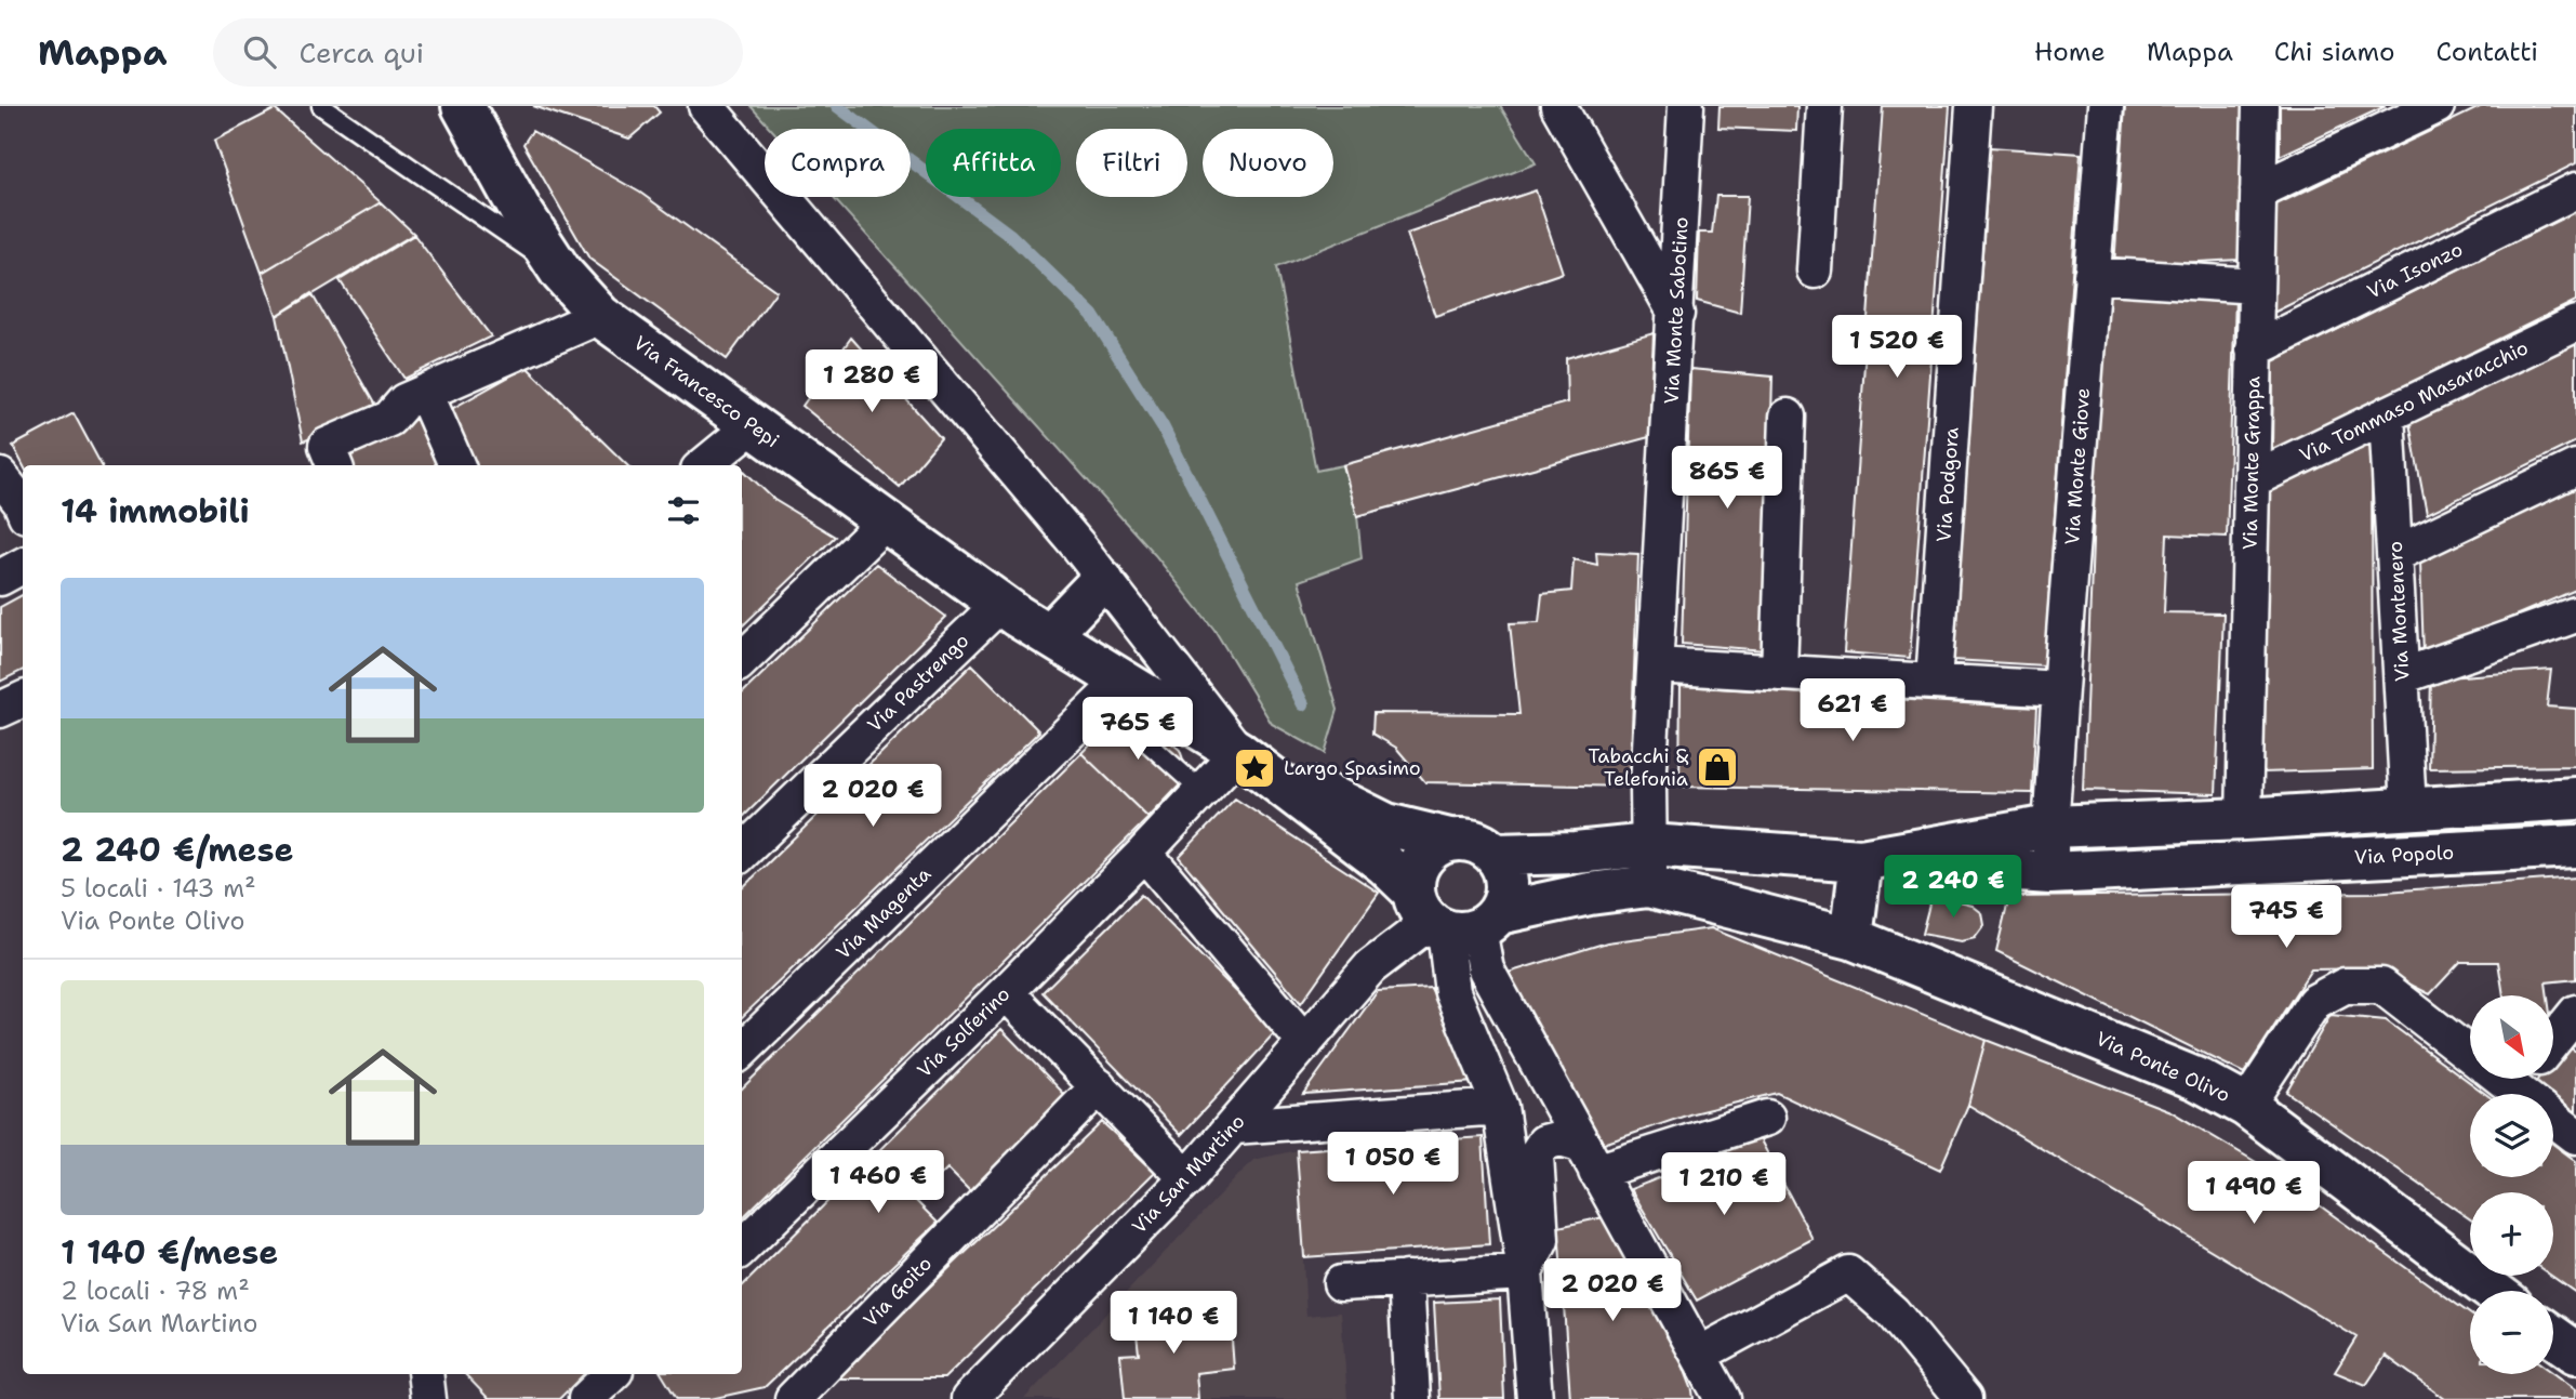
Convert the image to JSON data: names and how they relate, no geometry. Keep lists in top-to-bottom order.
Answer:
{
  "streets": {
    "main road": ["Via Francesco Pepi", "Via Popolo", "Via Ponte Olivo"],
    "street": [
      "Via Isonzo",
      "Via Monte Sabotino",
      "Via Tommaso Masaracchio",
      "Via Monte Grappa",
      "Via Monte Giove",
      "Via Podgora",
      "Via Montenero",
      "Via Pastrengo",
      "Via Magenta",
      "Via Solferino",
      "Via San Martino",
      "Via Goito"
    ]
  },
  "crossings": [
    ["Via Isonzo", "Via Monte Grappa"],
    ["Via Monte Sabotino", "Via Ponte Olivo"],
    ["Via Francesco Pepi", "Via Pastrengo"],
    ["Via Francesco Pepi", "Via Magenta"],
    ["Via Francesco Pepi", "Via Solferino"],
    ["Via Tommaso Masaracchio", "Via Monte Grappa"],
    ["Via Tommaso Masaracchio", "Via Montenero"],
    ["Via Monte Giove", "Via Popolo"]
  ],
  "places": {
    "shop": ["Tabacchi & Telefonia"],
    "place": ["Largo Spasimo"]
  },
  "north": "bottom right",
  "page": {
    "header": "Mappa",
    "search": "Cerca qui",
    "nav": [
      "Home",
      "Mappa",
      "Chi siamo",
      "Contatti"
    ],
    "chip": [
      "Compra",
      "Affitta",
      "Filtri",
      "Nuovo"
    ],
    "price": [
      "1 520 €",
      "1 280 €",
      "865 €",
      "621 €",
      "765 €",
      "2 020 €",
      "2 240 €",
      "745 €",
      "1 050 €",
      "1 460 €",
      "1 210 €",
      "1 490 €",
      "2 020 €",
      "1 140 €"
    ],
    "heading": "14 immobili",
    "list": [
      {
        "name": "2 240 €/mese",
        "note": "5 locali · 143 m² · Via Ponte Olivo"
      },
      {
        "name": "1 140 €/mese",
        "note": "2 locali · 78 m² · Via San Martino"
      }
    ],
    "map_buttons": ["+", "−"]
  }
}
